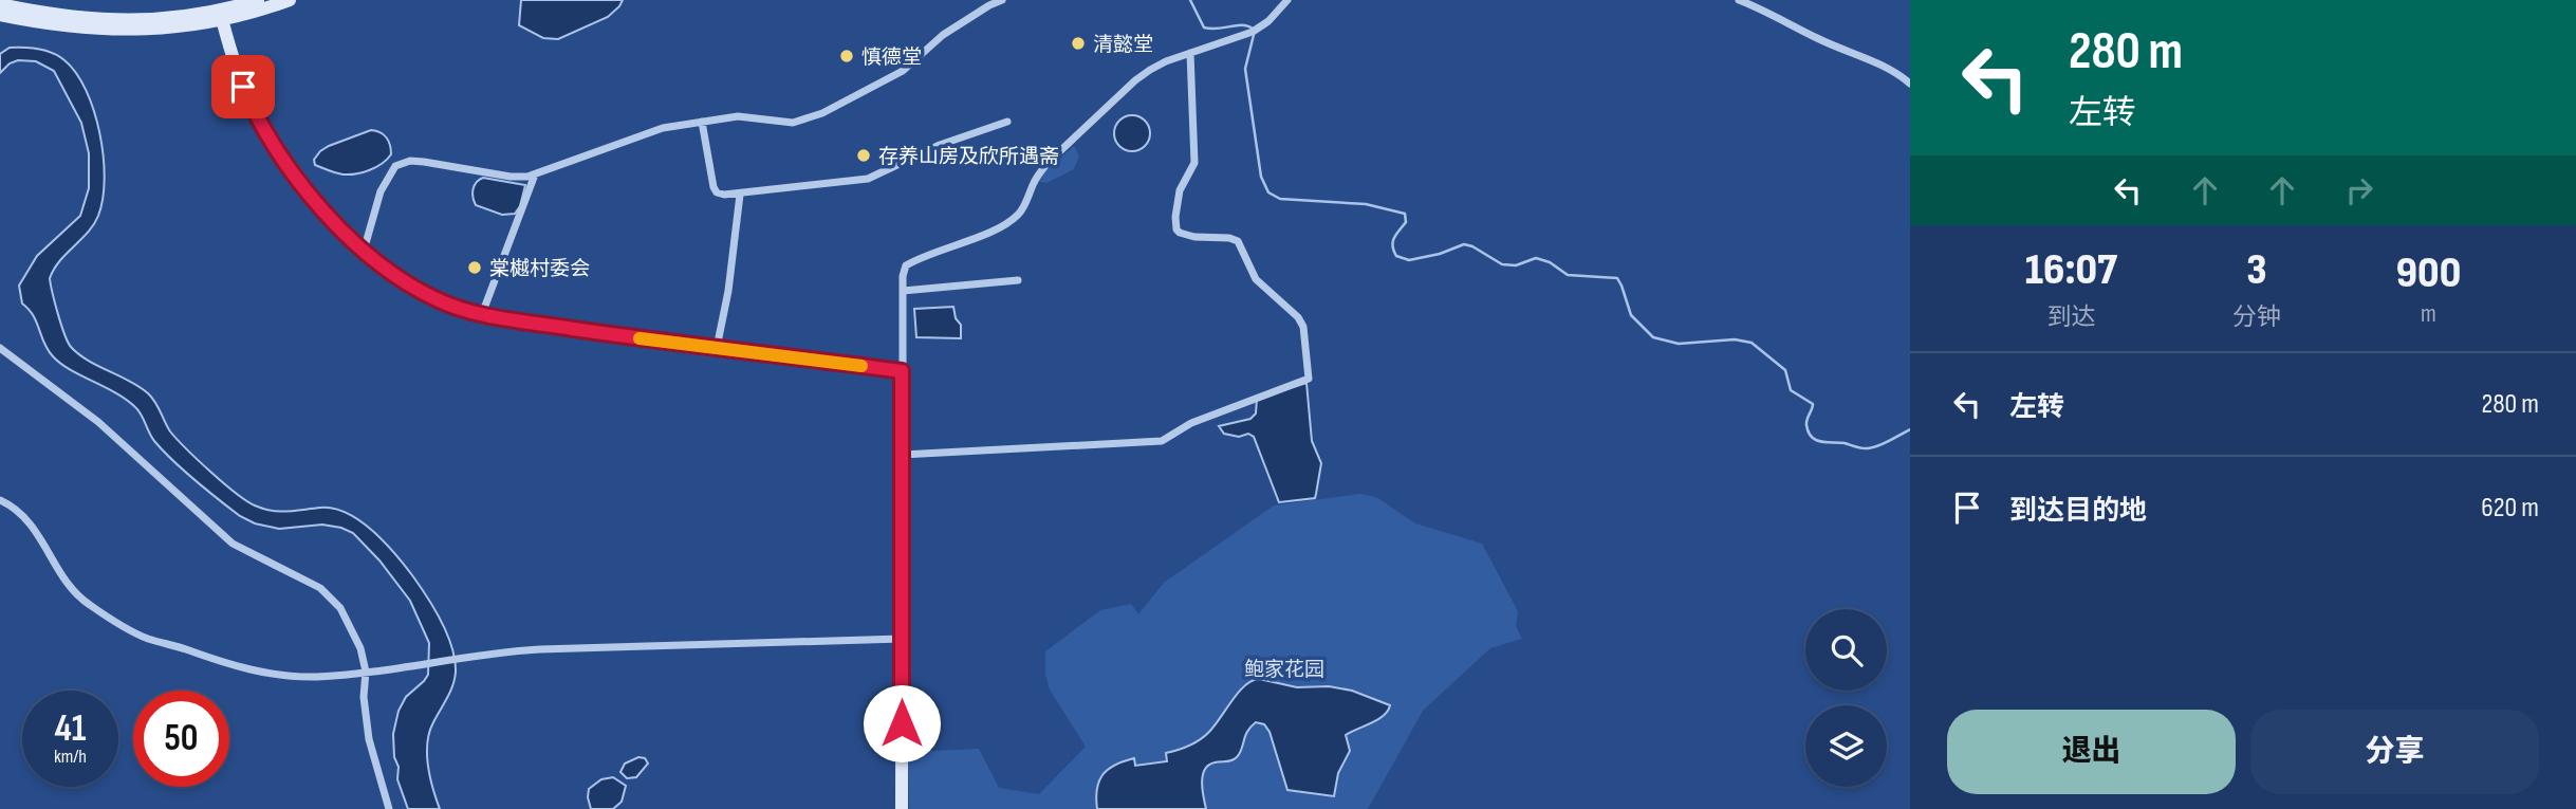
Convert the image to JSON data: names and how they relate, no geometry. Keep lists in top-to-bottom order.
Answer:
{
  "parks": ["鲍家花园"],
  "places": [
    "清懿堂",
    "慎德堂",
    "存养山房及欣所遇斋",
    "棠樾村委会"
  ],
  "page": {
    "turn": ["280 m", "左转"],
    "eta": [
      "16:07",
      "到达",
      "3",
      "分钟",
      "900",
      "m"
    ],
    "list": [
      {
        "name": "左转",
        "value": "280 m"
      },
      {
        "name": "到达目的地",
        "value": "620 m"
      }
    ],
    "speed": "41 km/h",
    "limit": "50",
    "buttons": ["退出", "分享"]
  }
}
